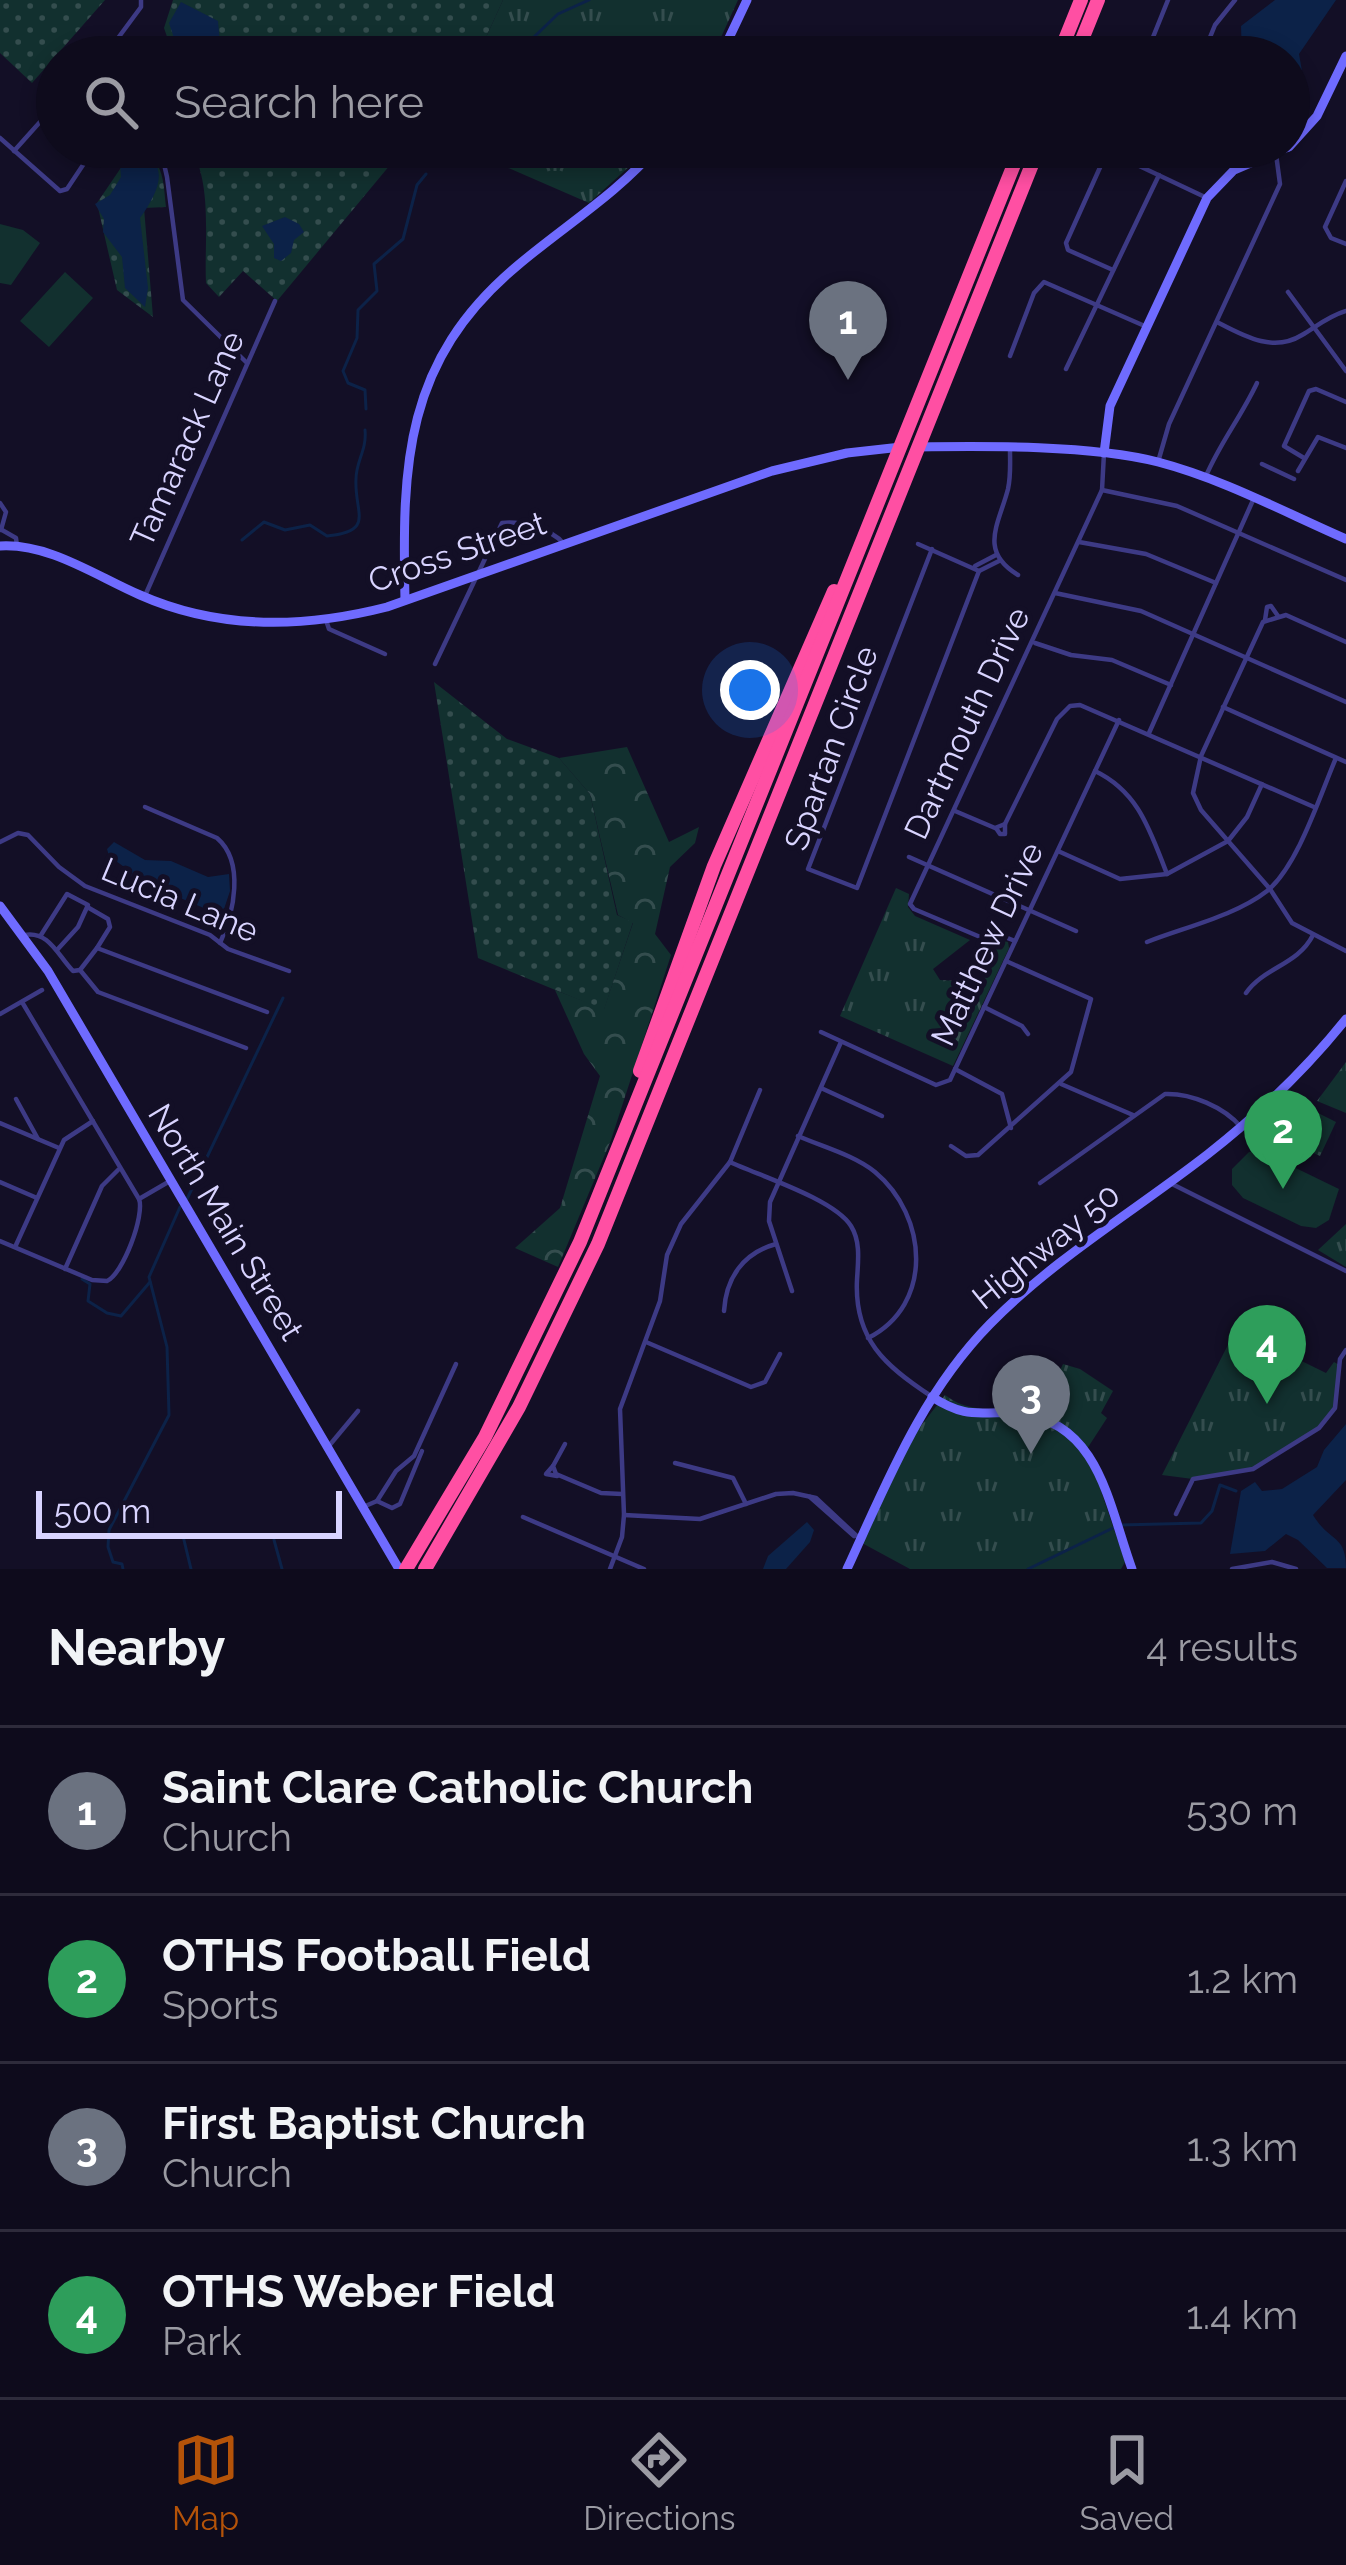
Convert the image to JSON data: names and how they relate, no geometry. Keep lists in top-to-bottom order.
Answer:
{
  "streets": {
    "main road": ["Cross Street", "North Main Street", "Highway 50"],
    "street": [
      "Tamarack Lane",
      "Dartmouth Drive",
      "Spartan Circle",
      "Lucia Lane",
      "Matthew Drive"
    ]
  },
  "crossings": [
    ["Tamarack Lane", "Cross Street"],
    ["Cross Street", "Dartmouth Drive"],
    ["Dartmouth Drive", "Matthew Drive"]
  ],
  "scale_bar": "500 m",
  "page": {
    "search": "Search here",
    "pins": [
      "1",
      "2",
      "4",
      "3"
    ],
    "scale": "500 m",
    "heading": ["Nearby", "4 results"],
    "list": [
      {
        "mark": "1",
        "name": "Saint Clare Catholic Church",
        "note": "Church",
        "value": "530 m"
      },
      {
        "mark": "2",
        "name": "OTHS Football Field",
        "note": "Sports",
        "value": "1.2 km"
      },
      {
        "mark": "3",
        "name": "First Baptist Church",
        "note": "Church",
        "value": "1.3 km"
      },
      {
        "mark": "4",
        "name": "OTHS Weber Field",
        "note": "Park",
        "value": "1.4 km"
      }
    ],
    "nav": ["Map", "Directions", "Saved"]
  }
}
